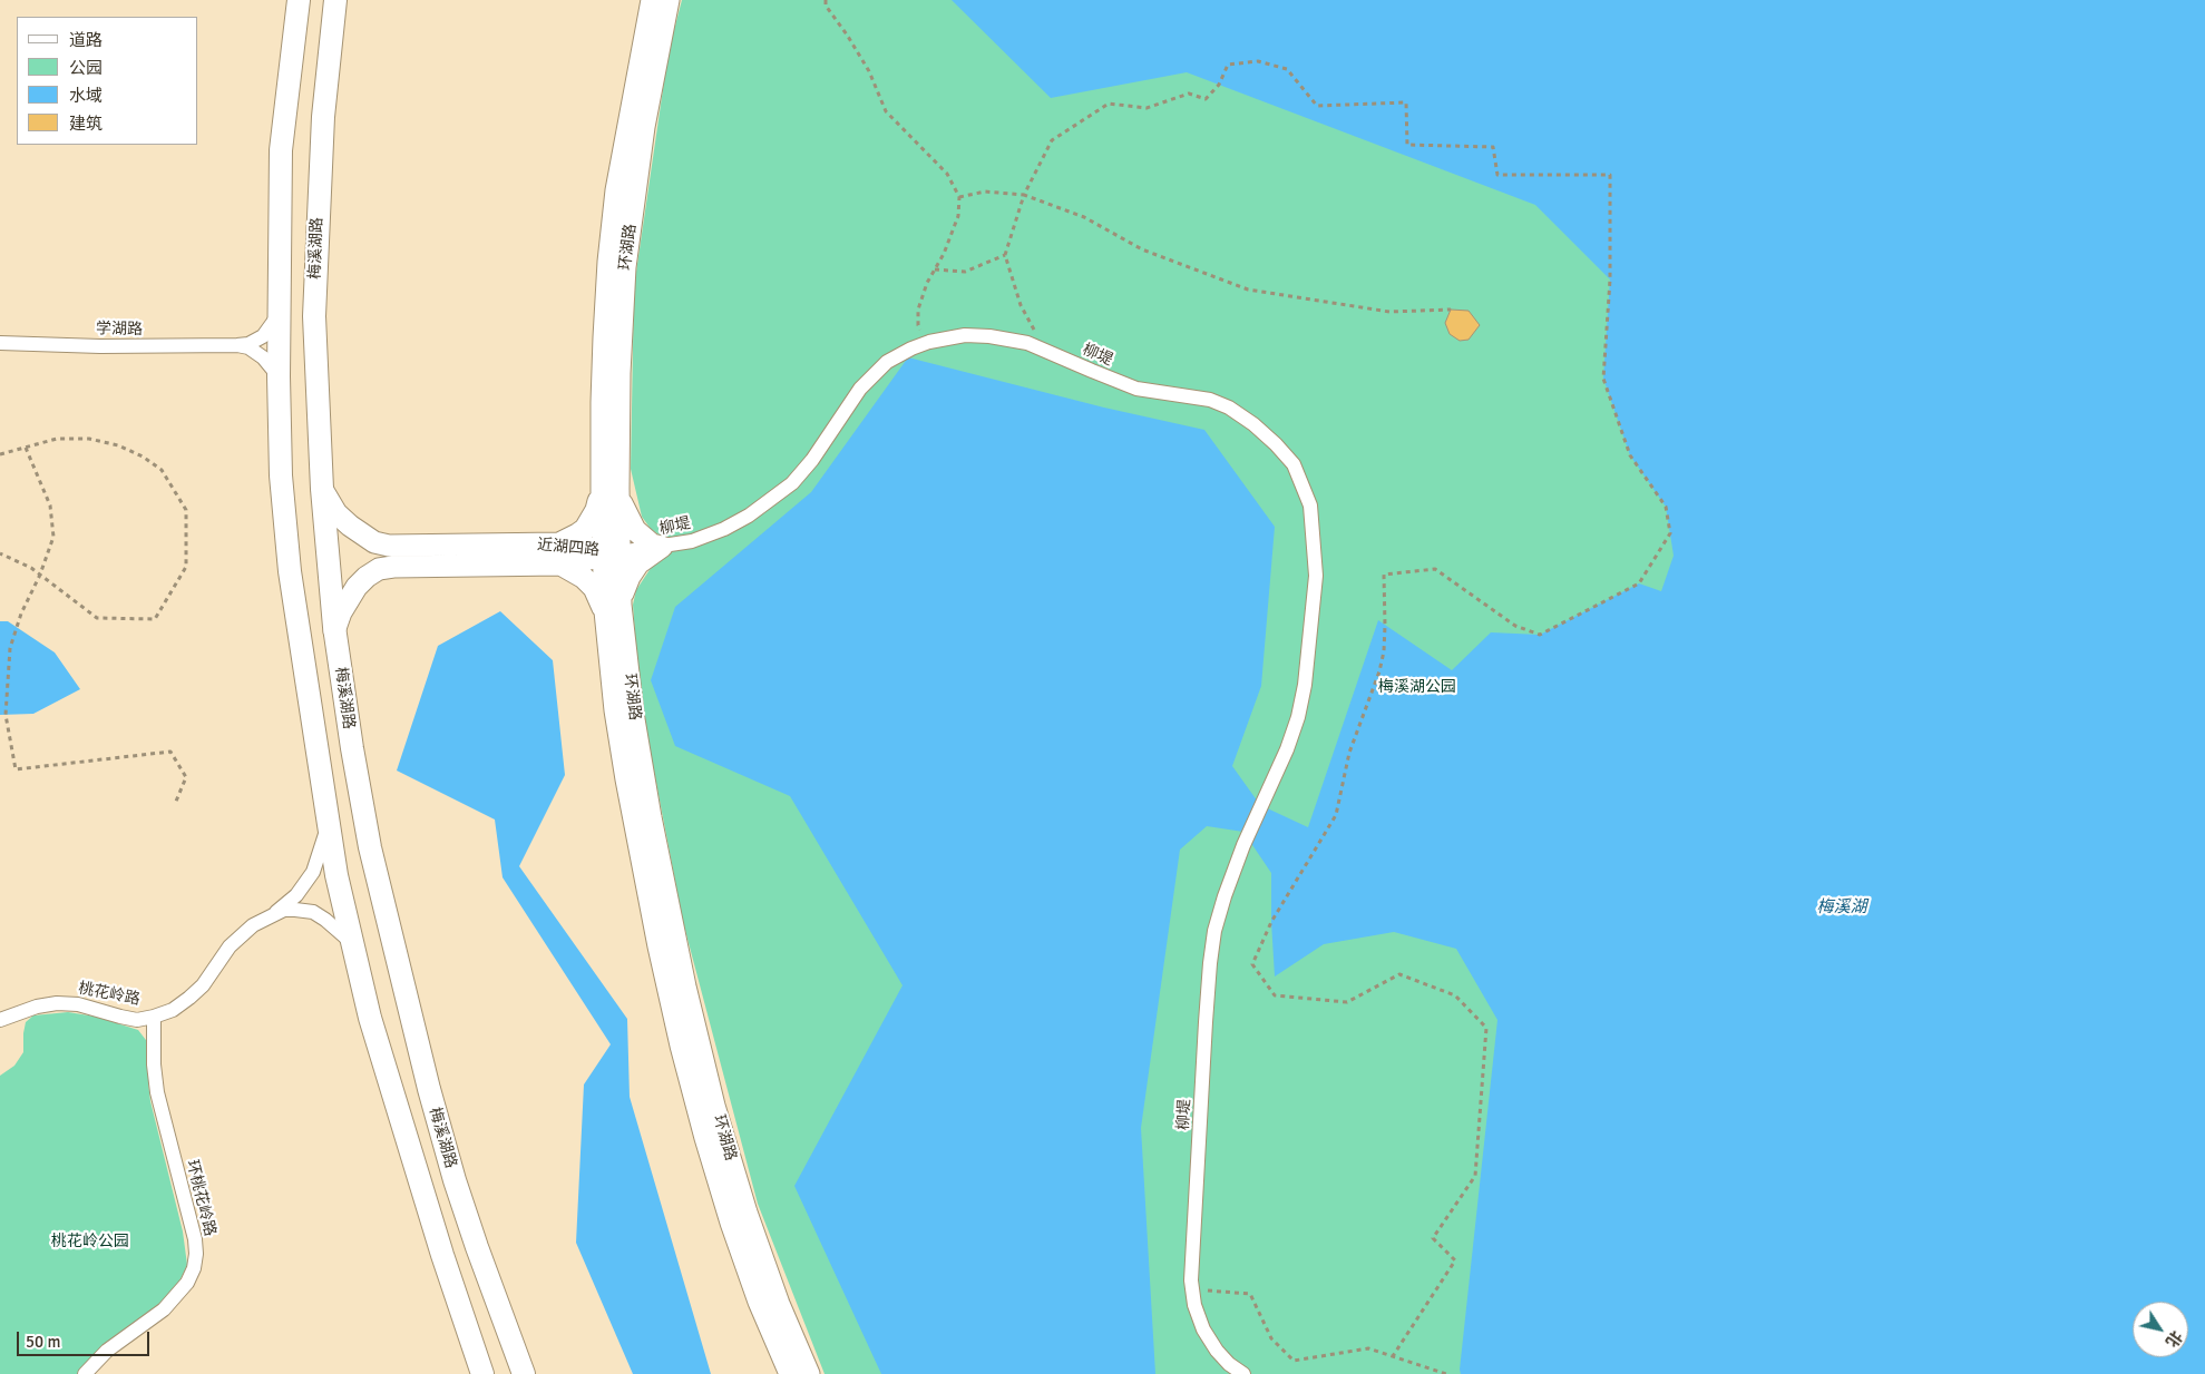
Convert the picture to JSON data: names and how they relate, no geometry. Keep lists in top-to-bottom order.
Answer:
{
  "streets": {
    "main road": ["环湖路", "梅溪湖路", "近湖四路"],
    "street": [
      "学湖路",
      "柳堤",
      "桃花岭路",
      "环桃花岭路"
    ]
  },
  "crossings": [
    ["环湖路", "柳堤"],
    ["环湖路", "近湖四路"],
    ["梅溪湖路", "近湖四路"],
    ["柳堤", "近湖四路"],
    ["桃花岭路", "环桃花岭路"]
  ],
  "water": ["梅溪湖"],
  "parks": ["梅溪湖公园", "桃花岭公园"],
  "legend": [
    "道路",
    "公园",
    "水域",
    "建筑"
  ],
  "scale_bar": "50 m",
  "north": "bottom right"
}
